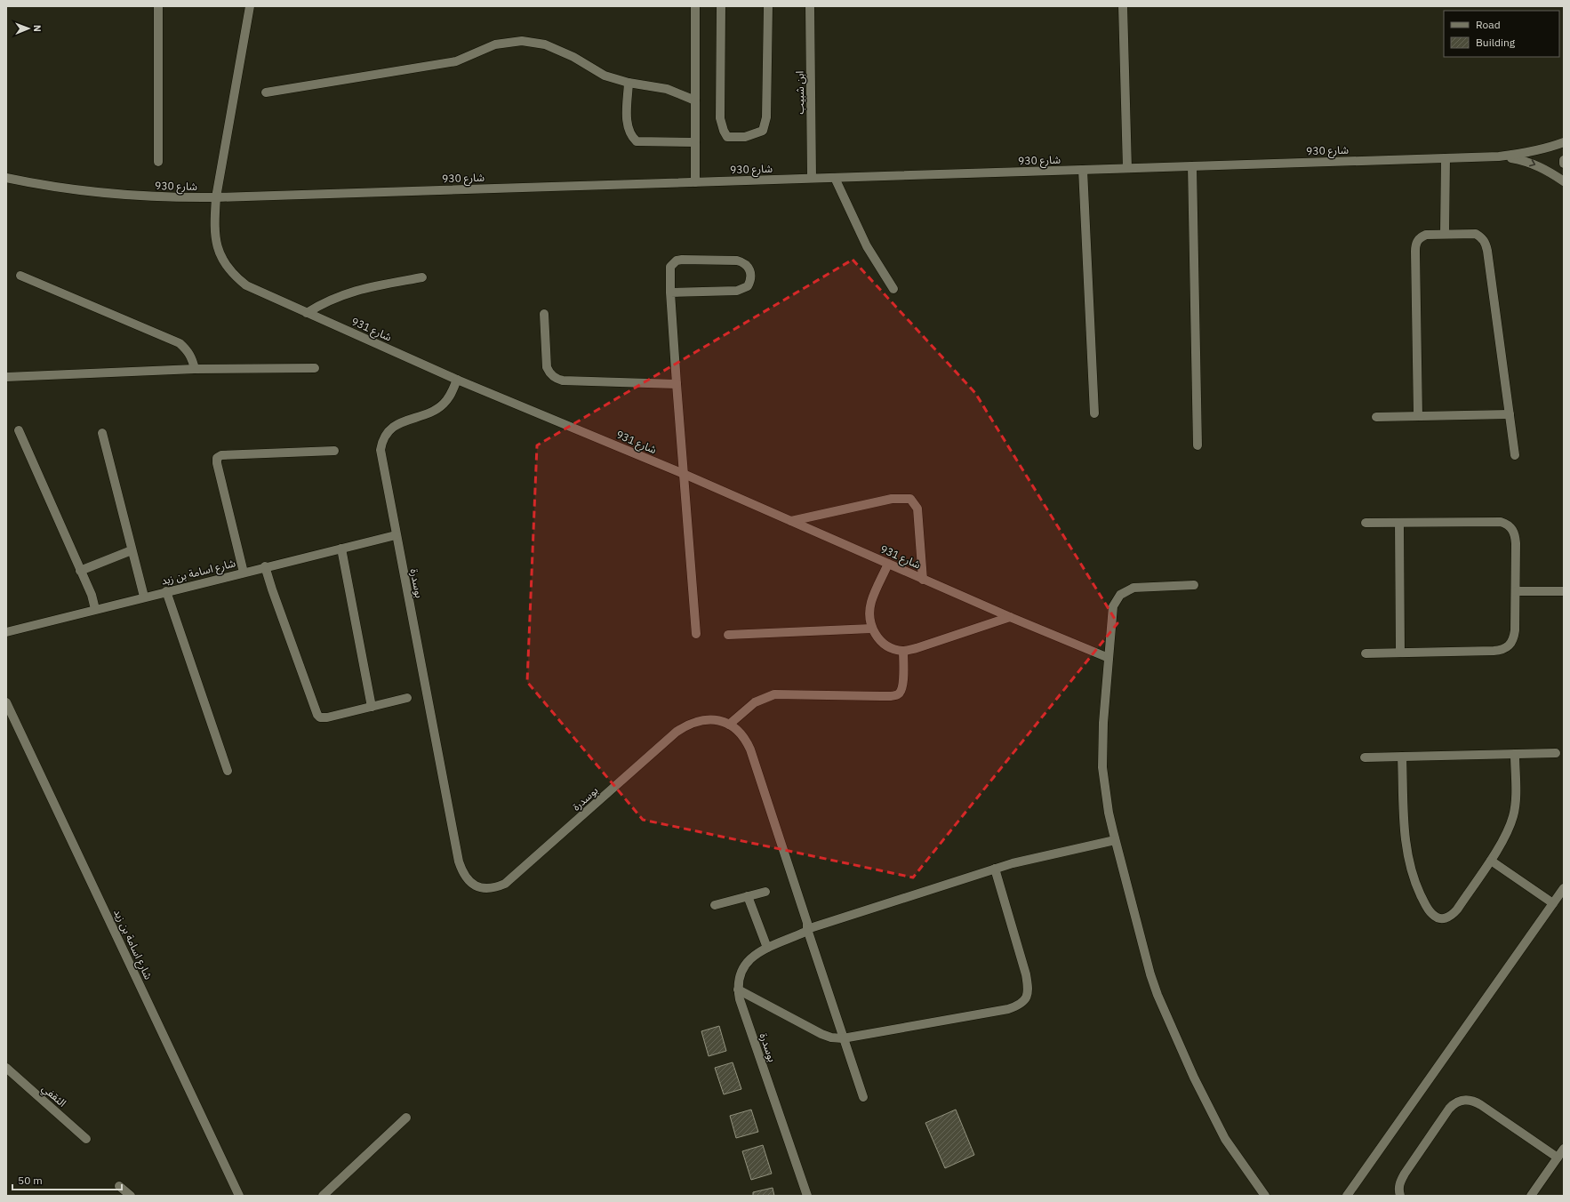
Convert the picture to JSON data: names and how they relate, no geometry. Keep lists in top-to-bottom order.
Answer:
{
  "streets": {
    "street": [
      "ابن شبيب",
      "شارع 930",
      "شارع 931",
      "شارع اسامة بن زيد",
      "بوسدرة",
      "الثقفي"
    ]
  },
  "crossings": [
    ["ابن شبيب", "شارع 930"],
    ["شارع 930", "شارع 931"],
    ["شارع 931", "بوسدرة"],
    ["شارع اسامة بن زيد", "بوسدرة"]
  ],
  "legend": ["Road", "Building"],
  "scale_bar": "50 m",
  "north": "right"
}
